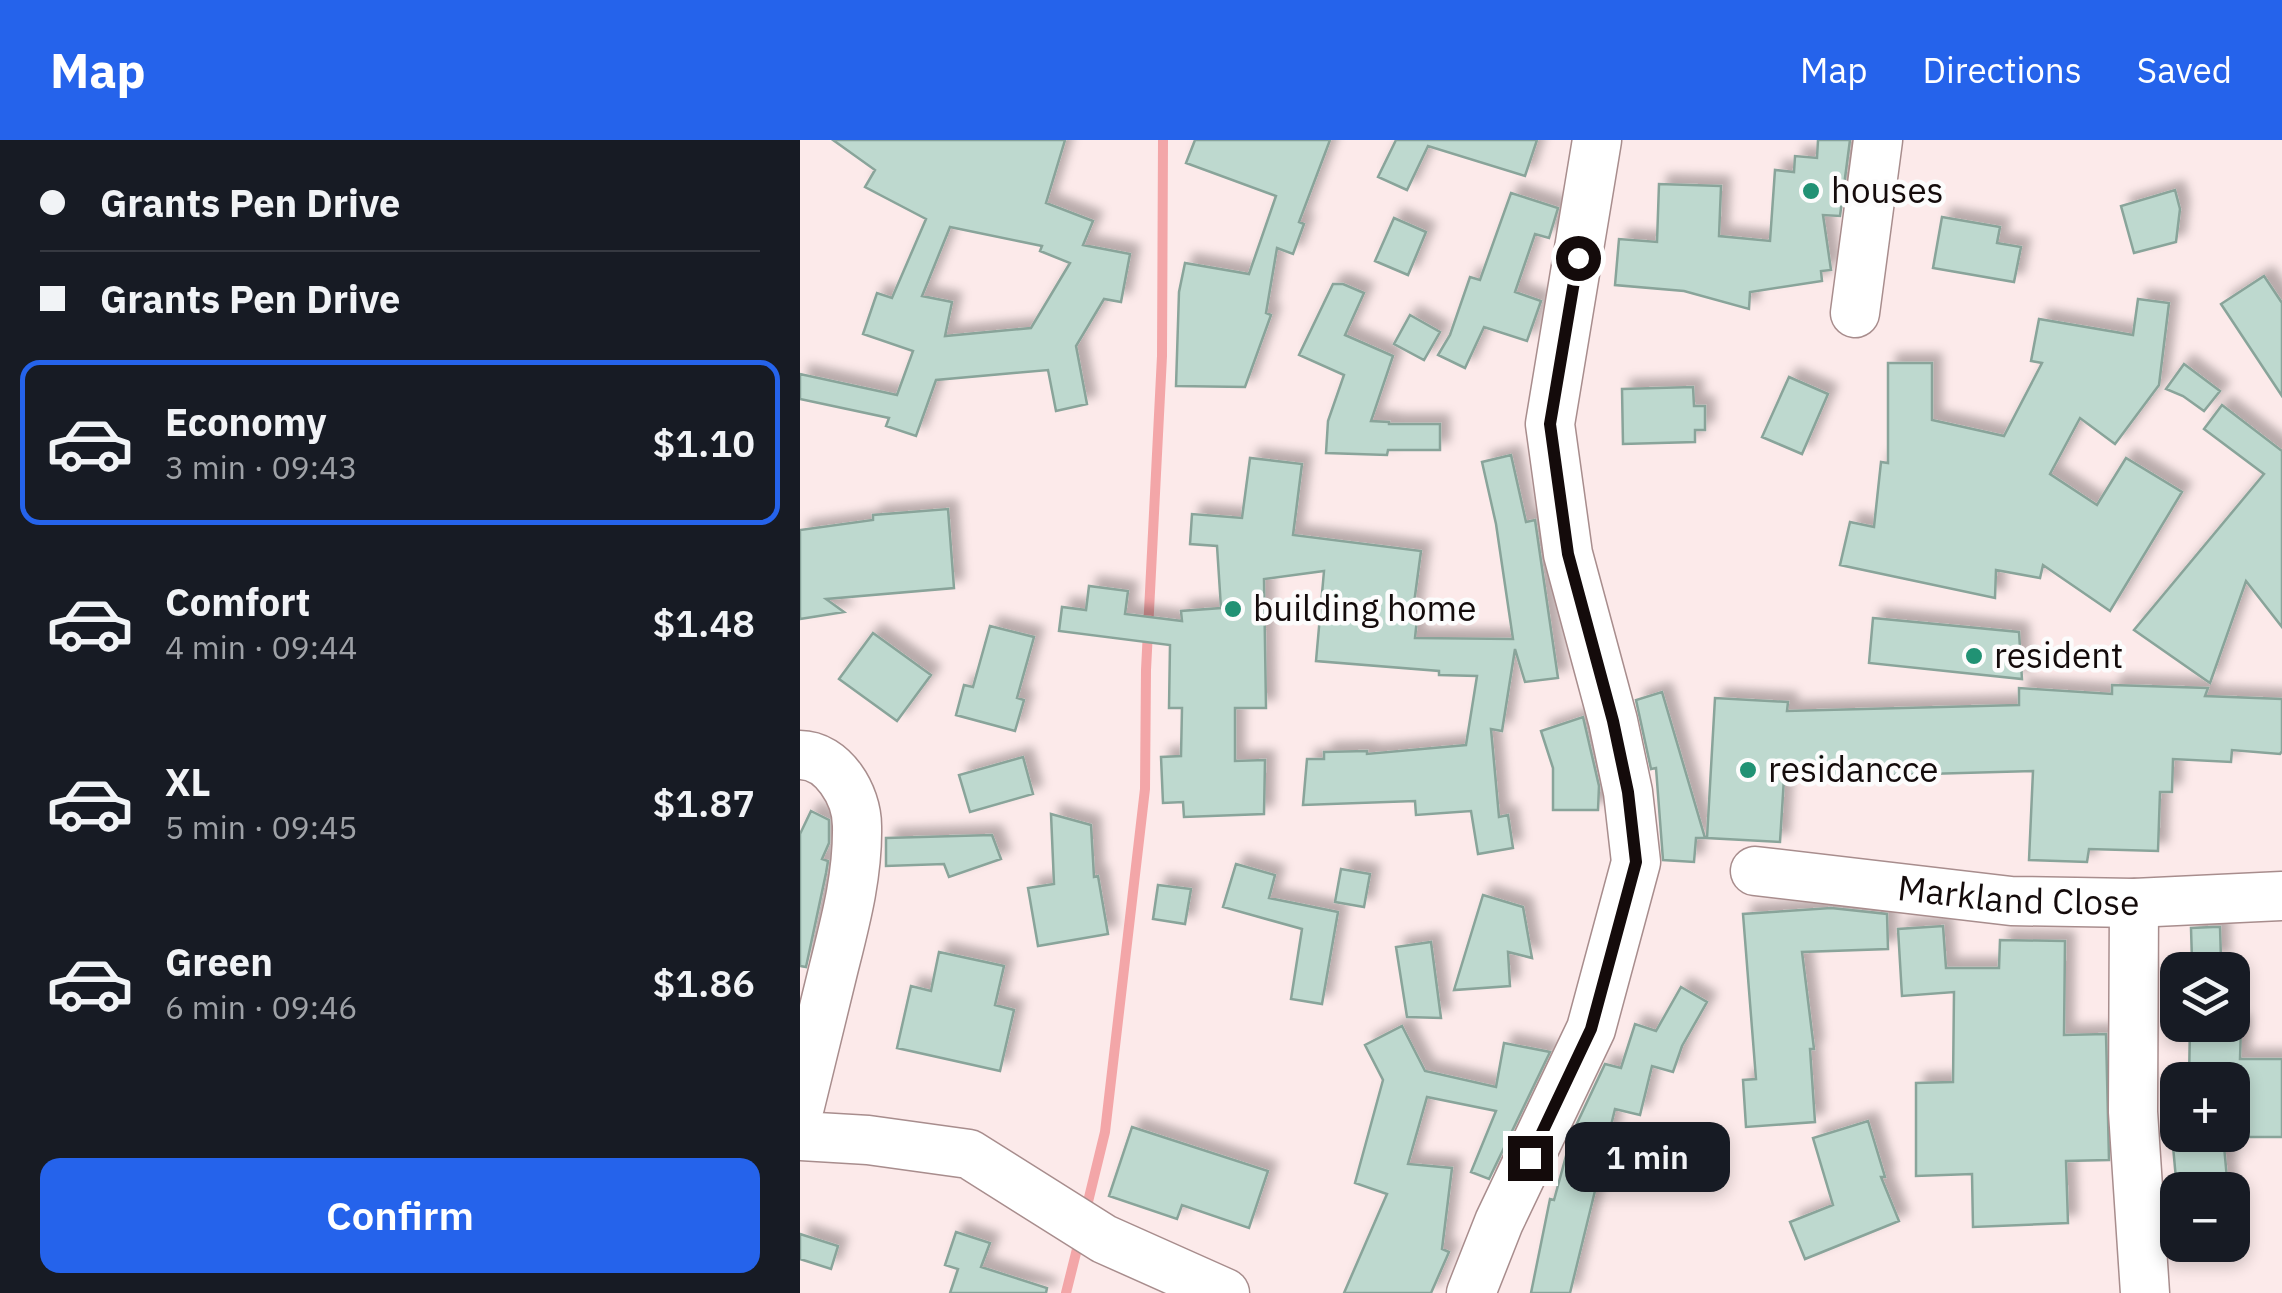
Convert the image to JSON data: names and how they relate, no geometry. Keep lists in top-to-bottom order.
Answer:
{
  "streets": {
    "street": ["Markland Close"]
  },
  "places": [
    "houses",
    "building home",
    "resident",
    "residancce"
  ],
  "page": {
    "header": "Map",
    "nav": ["Map", "Directions", "Saved"],
    "banner": ["Grants Pen Drive", "Grants Pen Drive"],
    "list": [
      {
        "name": "Economy",
        "note": "3 min · 09:43",
        "value": "$1.10"
      },
      {
        "name": "Comfort",
        "note": "4 min · 09:44",
        "value": "$1.48"
      },
      {
        "name": "XL",
        "note": "5 min · 09:45",
        "value": "$1.87"
      },
      {
        "name": "Green",
        "note": "6 min · 09:46",
        "value": "$1.86"
      }
    ],
    "map_buttons": ["+", "−"],
    "bubble": "1 min",
    "buttons": "Confirm"
  }
}
